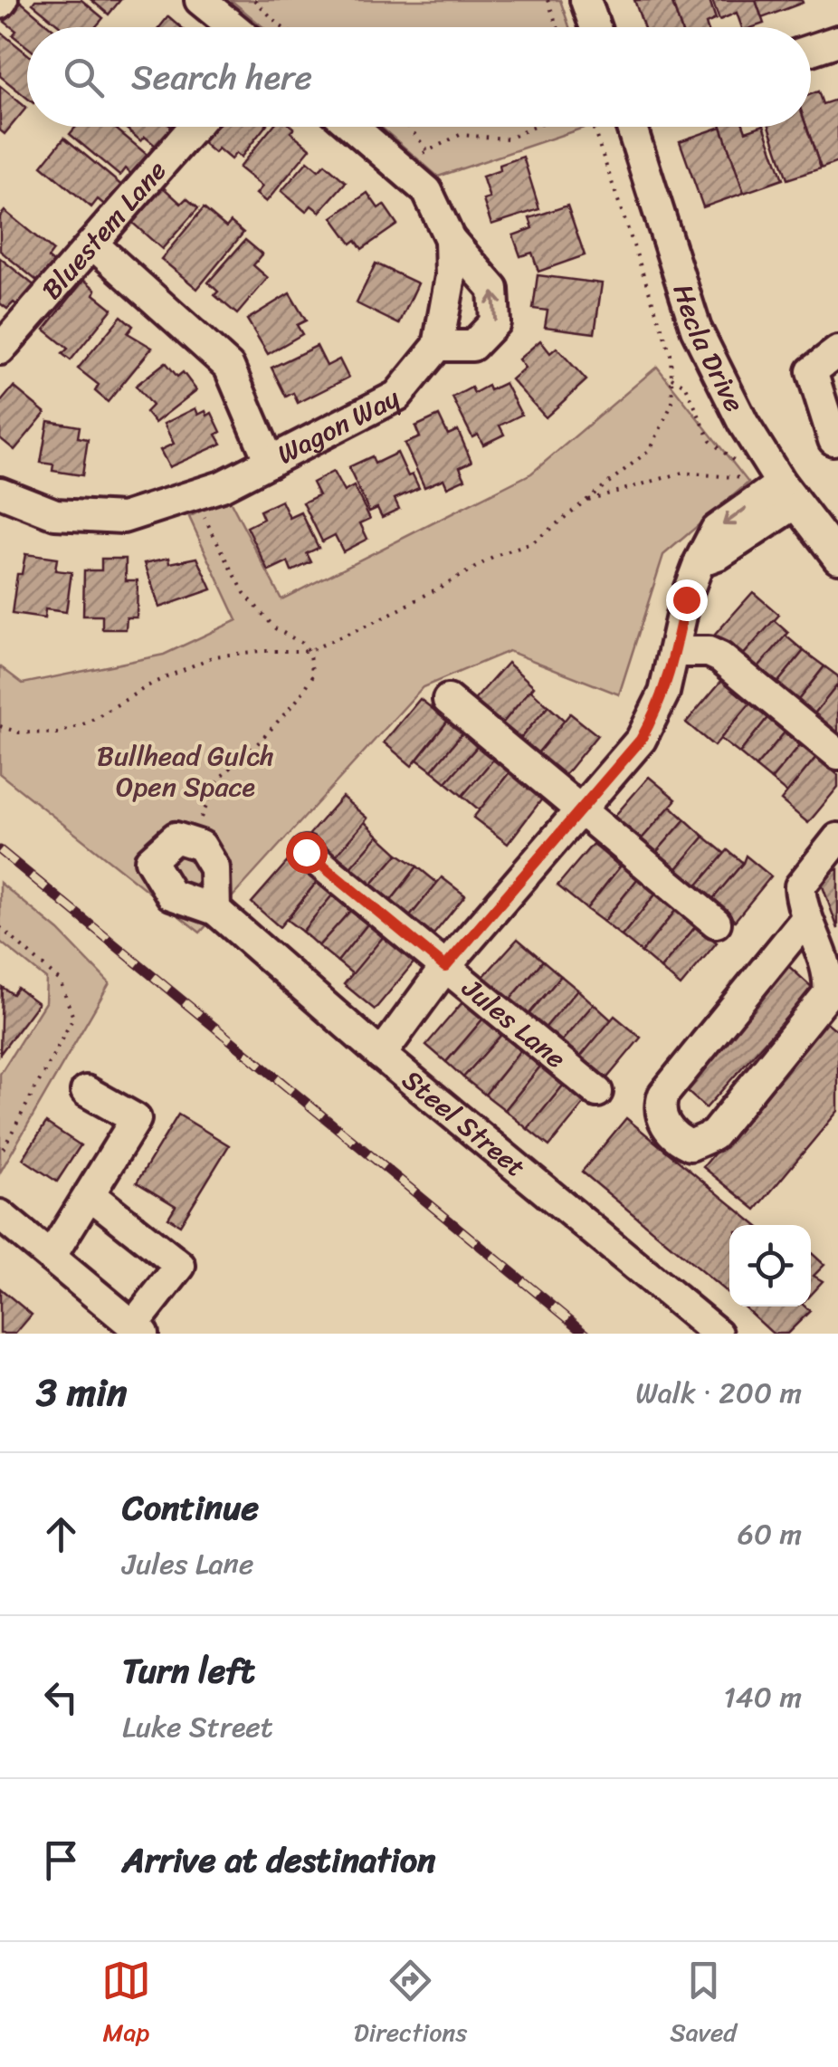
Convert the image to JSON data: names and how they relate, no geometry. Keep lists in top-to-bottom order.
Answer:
{
  "streets": {
    "street": [
      "Bluestem Lane",
      "Hecla Drive",
      "Wagon Way",
      "Jules Lane",
      "Steel Street"
    ]
  },
  "parks": ["Bullhead Gulch Open Space"],
  "page": {
    "search": "Search here",
    "heading": ["3 min", "Walk · 200 m"],
    "list": [
      ["Continue", "Jules Lane", "60 m"],
      ["Turn left", "Luke Street", "140 m"],
      "Arrive at destination"
    ],
    "nav": ["Map", "Directions", "Saved"]
  }
}
